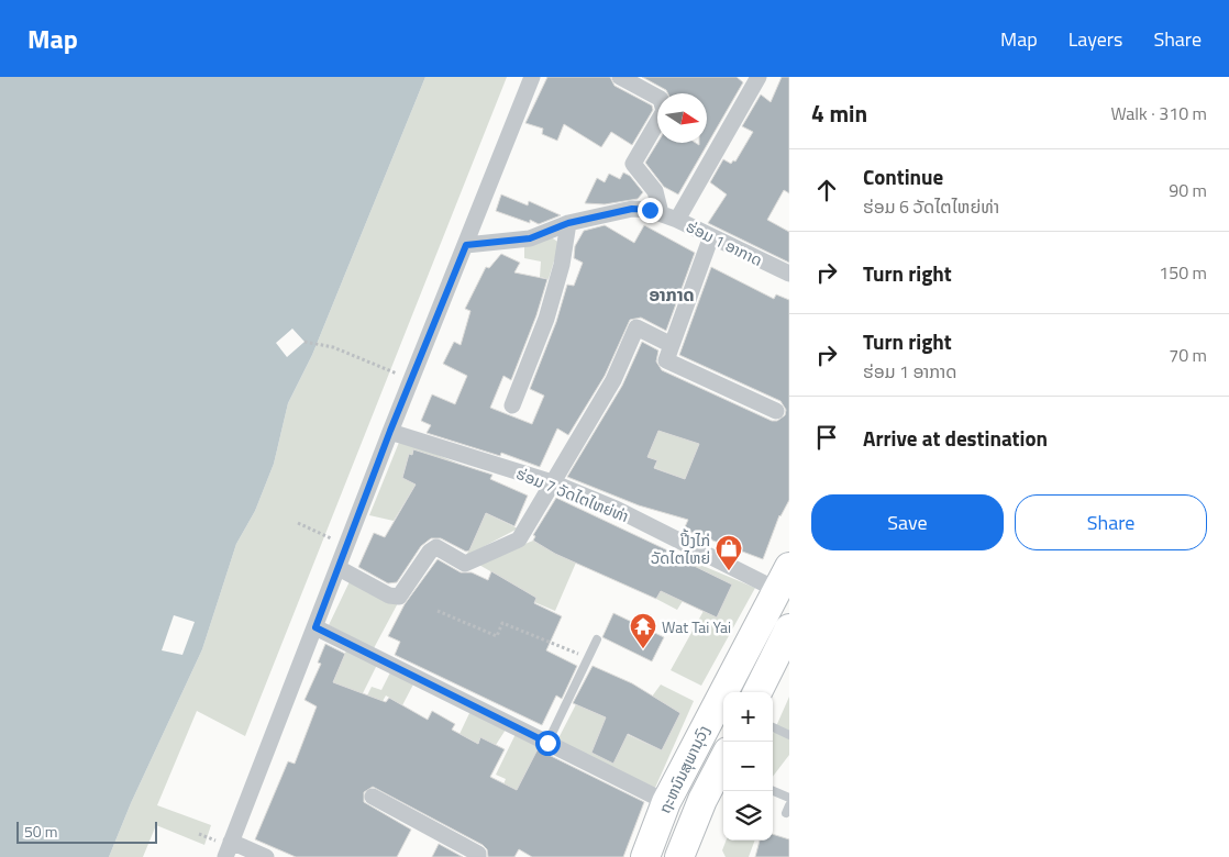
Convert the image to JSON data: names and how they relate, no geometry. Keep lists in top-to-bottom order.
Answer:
{
  "streets": {
    "highway": ["ຖະຫນົນສຸພານຸວົງ"],
    "street": ["ຮ່ອມ 1 ອາກາດ", "ຮ່ອມ 7 ວັດໄຕໄຫຍ່ທ່າ"]
  },
  "crossings": [
    ["ຮ່ອມ 7 ວັດໄຕໄຫຍ່ທ່າ", "ຖະຫນົນສຸພານຸວົງ"]
  ],
  "districts": ["ອາກາດ"],
  "places": {
    "shop": ["ປີ້ງໄກ່ ວັດໄຕໄຫຍ່"],
    "temple": ["Wat Tai Yai"]
  },
  "scale_bar": "50 m",
  "north": "right",
  "page": {
    "header": "Map",
    "nav": ["Map", "Layers", "Share"],
    "heading": ["4 min", "Walk · 310 m"],
    "list": [
      ["Continue", "ຮ່ອມ 6 ວັດໄຕໄຫຍ່ທ່າ", "90 m"],
      ["Turn right", "150 m"],
      ["Turn right", "ຮ່ອມ 1 ອາກາດ", "70 m"],
      "Arrive at destination"
    ],
    "buttons": ["Save", "Share"],
    "map_buttons": ["+", "−"],
    "scale": "50 m"
  }
}
